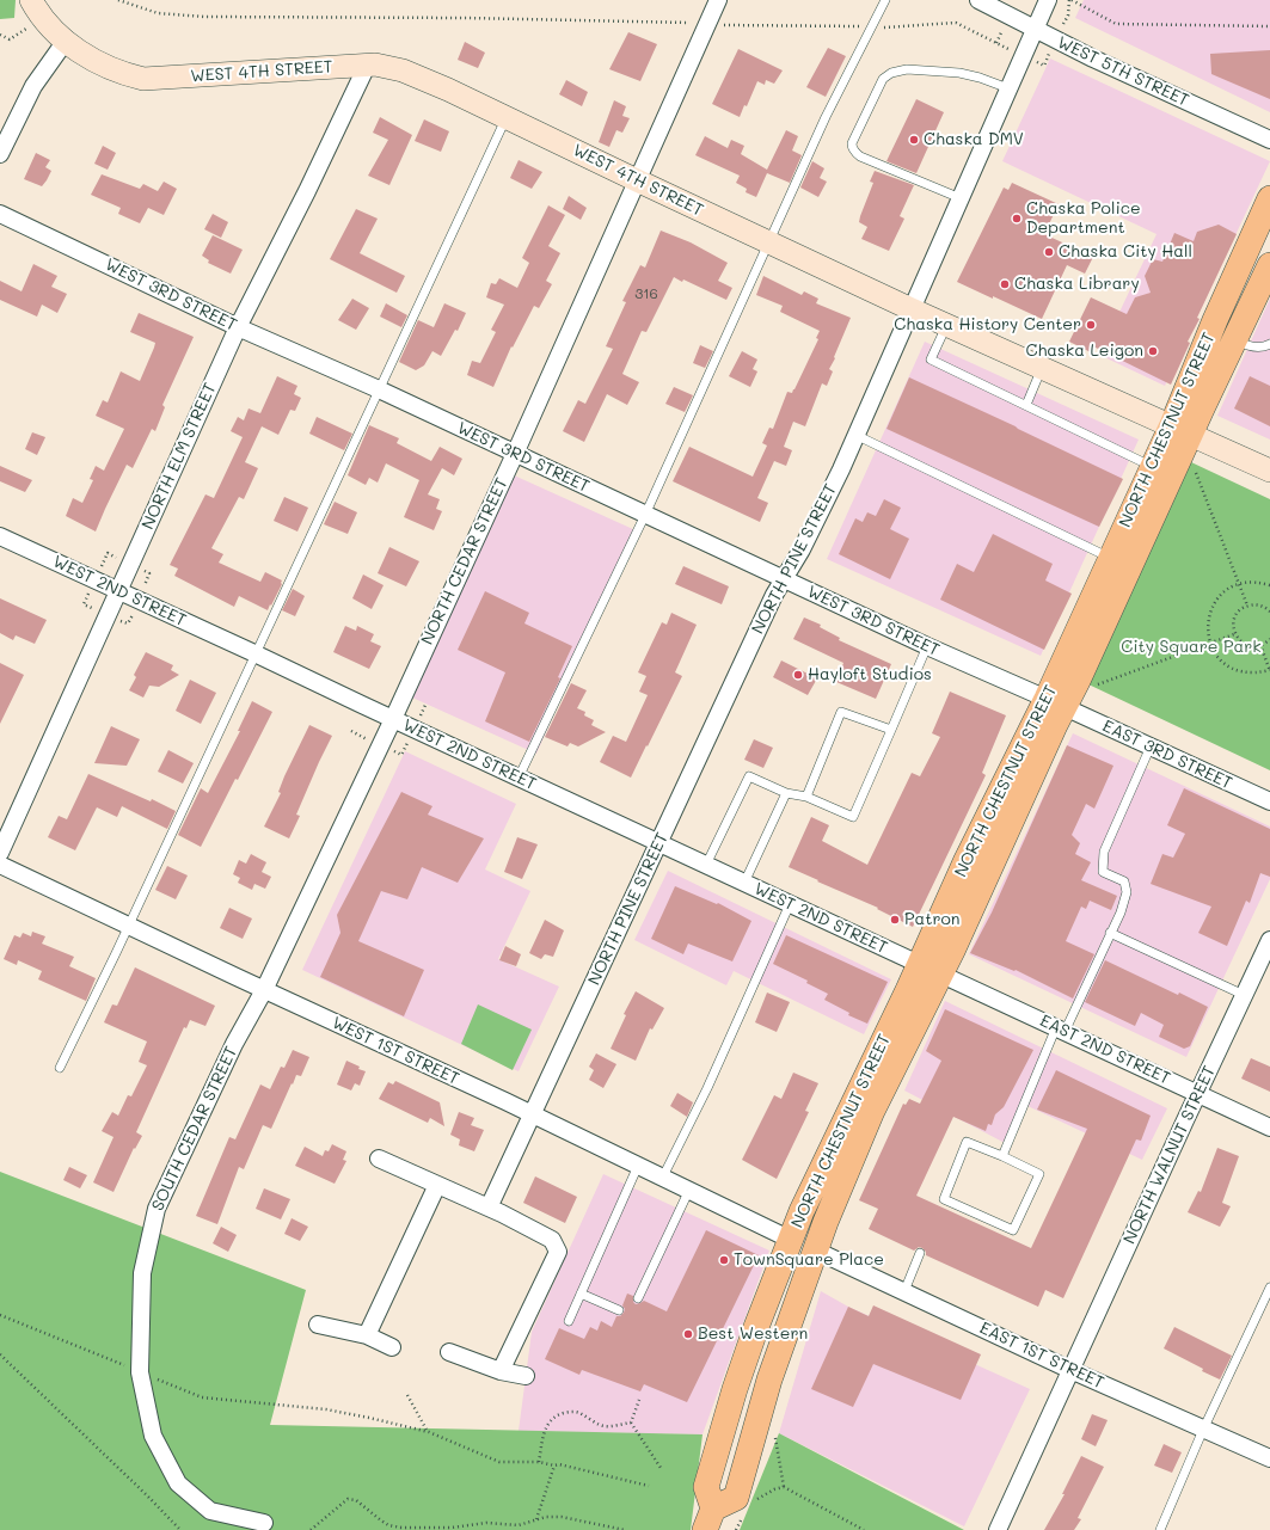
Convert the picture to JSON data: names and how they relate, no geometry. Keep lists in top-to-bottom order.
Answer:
{
  "streets": {
    "main road": ["NORTH CHESTNUT STREET"],
    "street": [
      "WEST 4TH STREET",
      "WEST 5TH STREET",
      "WEST 3RD STREET",
      "NORTH ELM STREET",
      "NORTH PINE STREET",
      "NORTH CEDAR STREET",
      "WEST 2ND STREET",
      "EAST 3RD STREET",
      "EAST 2ND STREET",
      "WEST 1ST STREET",
      "SOUTH CEDAR STREET",
      "NORTH WALNUT STREET",
      "EAST 1ST STREET"
    ]
  },
  "crossings": [
    ["WEST 4TH STREET", "NORTH CHESTNUT STREET"],
    ["WEST 4TH STREET", "NORTH ELM STREET"],
    ["WEST 4TH STREET", "NORTH PINE STREET"],
    ["WEST 4TH STREET", "NORTH CEDAR STREET"],
    ["WEST 5TH STREET", "NORTH PINE STREET"],
    ["WEST 3RD STREET", "NORTH CHESTNUT STREET"],
    ["WEST 3RD STREET", "NORTH ELM STREET"],
    ["WEST 3RD STREET", "NORTH PINE STREET"],
    ["WEST 3RD STREET", "NORTH CEDAR STREET"],
    ["WEST 3RD STREET", "EAST 3RD STREET"],
    ["NORTH CHESTNUT STREET", "WEST 2ND STREET"],
    ["NORTH CHESTNUT STREET", "EAST 3RD STREET"],
    ["NORTH CHESTNUT STREET", "EAST 2ND STREET"],
    ["NORTH CHESTNUT STREET", "WEST 1ST STREET"],
    ["NORTH CHESTNUT STREET", "EAST 1ST STREET"],
    ["NORTH ELM STREET", "WEST 2ND STREET"],
    ["NORTH PINE STREET", "WEST 2ND STREET"],
    ["NORTH PINE STREET", "WEST 1ST STREET"],
    ["NORTH CEDAR STREET", "WEST 2ND STREET"],
    ["NORTH CEDAR STREET", "WEST 1ST STREET"],
    ["NORTH CEDAR STREET", "SOUTH CEDAR STREET"],
    ["WEST 2ND STREET", "EAST 2ND STREET"],
    ["EAST 2ND STREET", "NORTH WALNUT STREET"],
    ["WEST 1ST STREET", "SOUTH CEDAR STREET"],
    ["NORTH WALNUT STREET", "EAST 1ST STREET"]
  ],
  "parks": ["City Square Park"],
  "places": [
    "Chaska DMV",
    "Chaska Police Department",
    "Chaska City Hall",
    "Chaska Library",
    "Chaska History Center",
    "Chaska Leigon",
    "Hayloft Studios",
    "Patron",
    "TownSquare Place",
    "Best Western"
  ],
  "house_numbers": ["316"]
}
